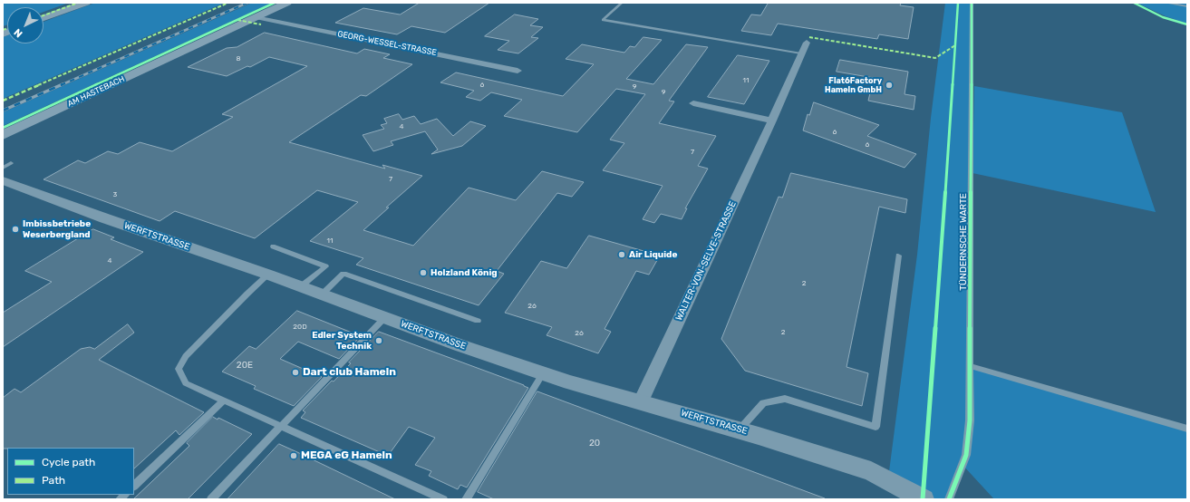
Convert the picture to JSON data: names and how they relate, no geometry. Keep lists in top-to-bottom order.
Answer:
{
  "streets": {
    "main road": ["AM HASTEBACH"],
    "street": ["GEORG-WESSEL-STRASSE", "WERFTSTRASSE", "WALTER-VON-SELVE-STRASSE"],
    "lane": ["TÜNDERNSCHE WARTE"]
  },
  "crossings": [
    ["GEORG-WESSEL-STRASSE", "AM HASTEBACH"],
    ["WERFTSTRASSE", "WALTER-VON-SELVE-STRASSE"]
  ],
  "places": [
    "Flat6Factory Hameln GmbH",
    "Imbissbetriebe Weserbergland",
    "Air Liquide",
    "Holzland König",
    "Edler System Technik",
    "Dart club Hameln",
    "MEGA eG Hameln"
  ],
  "house_numbers": [
    "8",
    "11",
    "6",
    "9",
    "9",
    "4",
    "6",
    "6",
    "7",
    "7",
    "3",
    "11",
    "4",
    "2",
    "26",
    "20D",
    "2",
    "26",
    "20E",
    "20"
  ],
  "legend": ["Cycle path", "Path"],
  "north": "bottom left"
}
